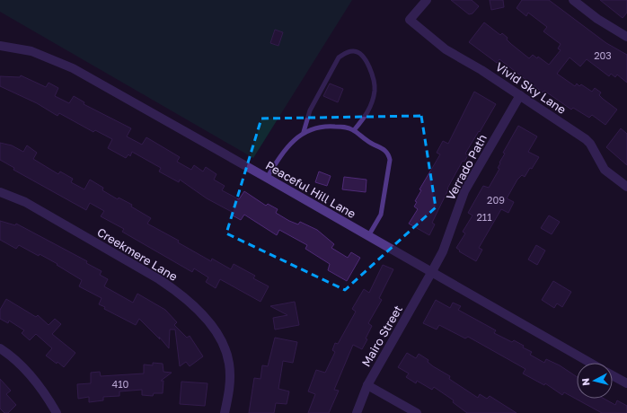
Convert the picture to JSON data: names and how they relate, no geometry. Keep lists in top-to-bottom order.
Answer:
{
  "streets": {
    "street": [
      "Vivid Sky Lane",
      "Verrado Path",
      "Peaceful Hill Lane",
      "Creekmere Lane",
      "Mairo Street"
    ]
  },
  "crossings": [
    ["Vivid Sky Lane", "Verrado Path"],
    ["Verrado Path", "Peaceful Hill Lane"],
    ["Verrado Path", "Mairo Street"],
    ["Peaceful Hill Lane", "Mairo Street"]
  ],
  "house_numbers": [
    "203",
    "209",
    "211",
    "410"
  ],
  "north": "left"
}
